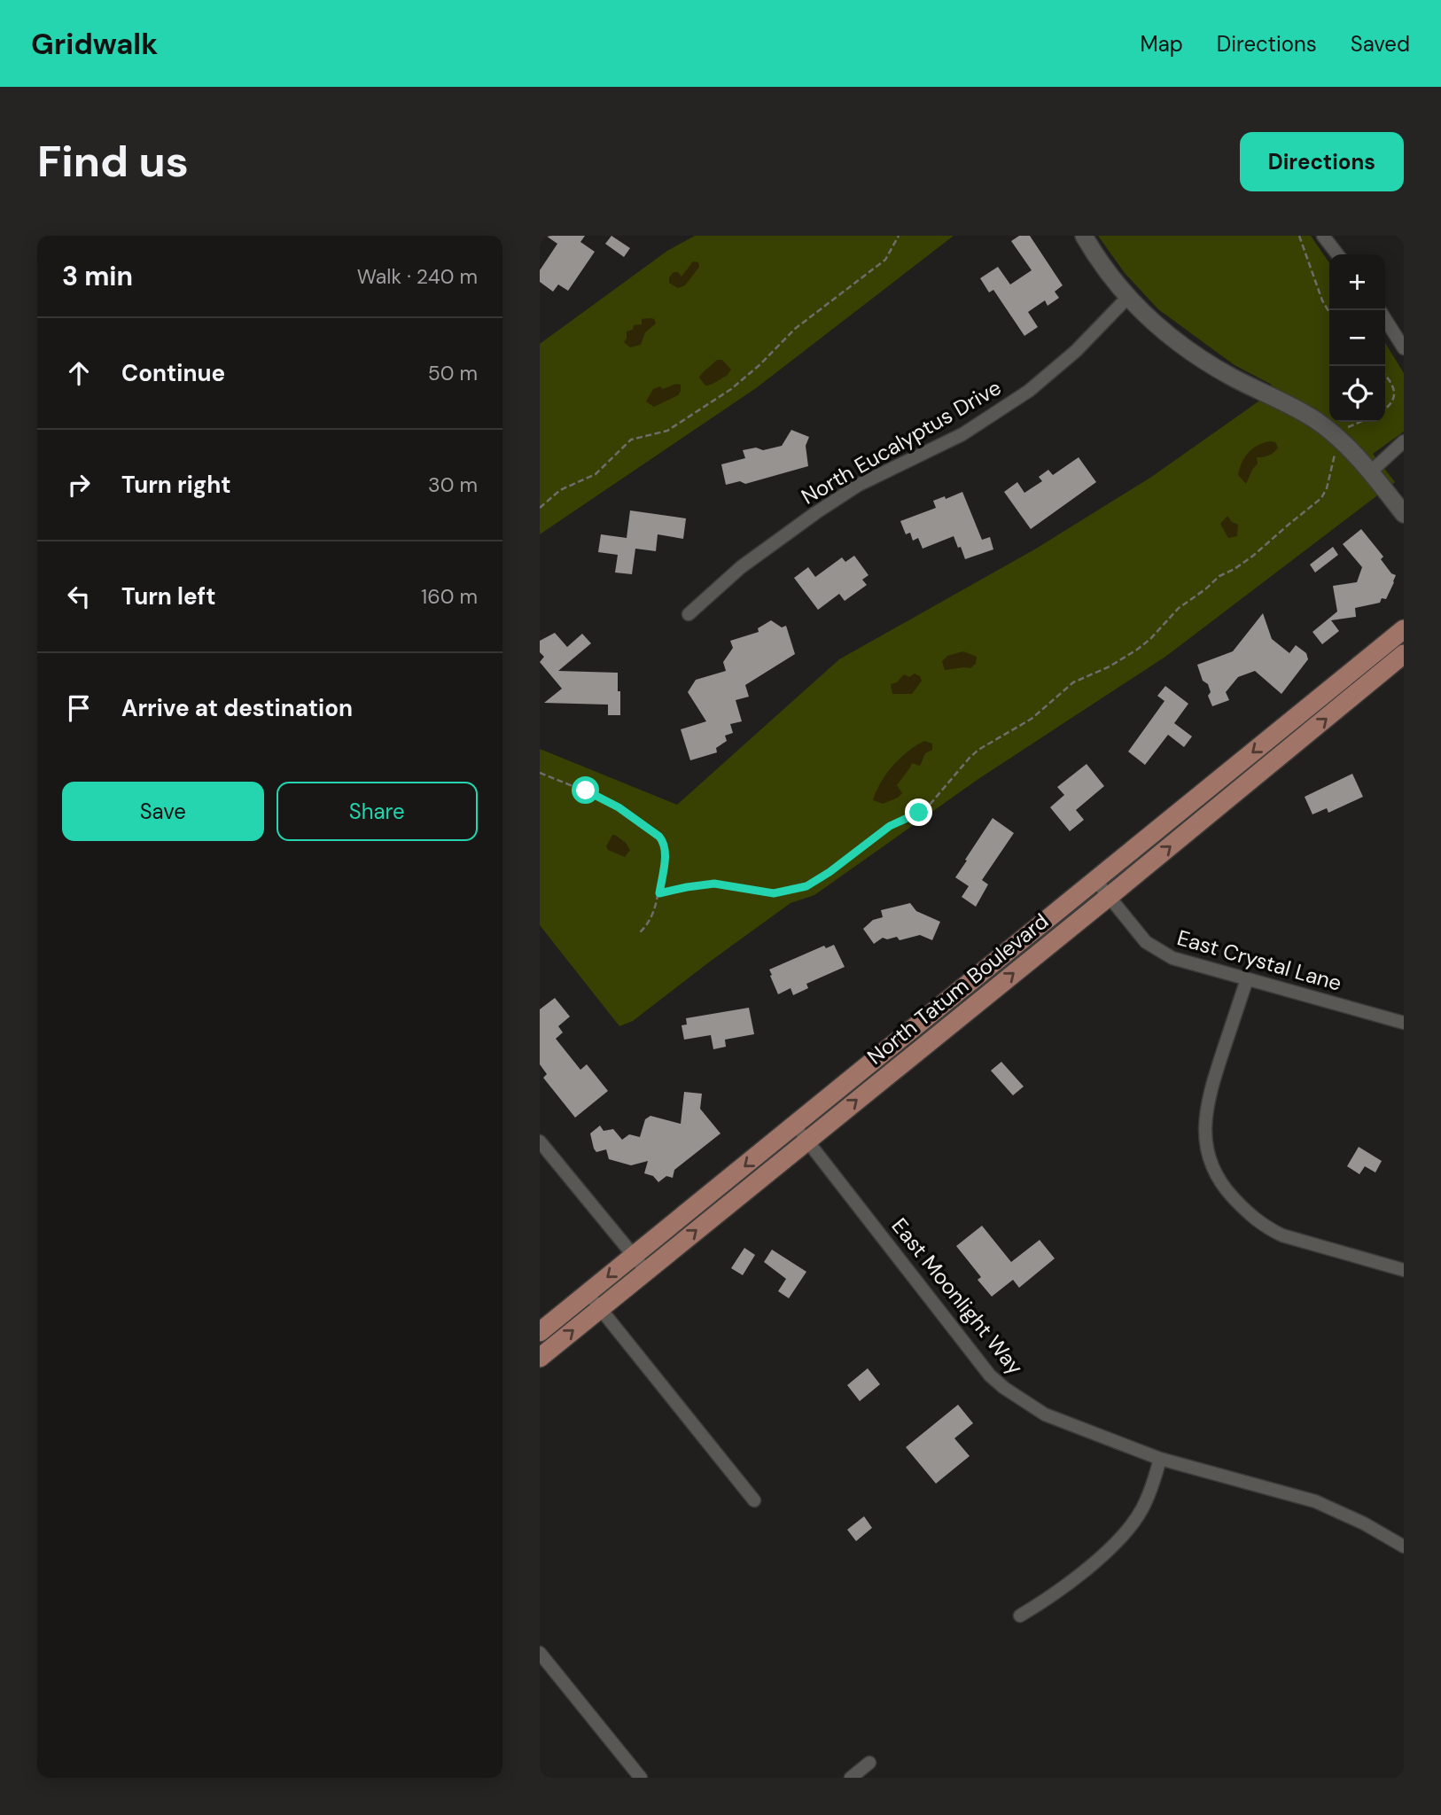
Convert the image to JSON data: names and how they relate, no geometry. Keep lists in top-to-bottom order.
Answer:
{
  "streets": {
    "main road": ["North Tatum Boulevard"],
    "street": ["North Eucalyptus Drive", "East Crystal Lane", "East Moonlight Way"]
  },
  "crossings": [
    ["East Crystal Lane", "North Tatum Boulevard"],
    ["North Tatum Boulevard", "East Moonlight Way"]
  ],
  "page": {
    "header": "Gridwalk",
    "nav": ["Map", "Directions", "Saved"],
    "buttons": [
      "Directions",
      ["Save", "Share"]
    ],
    "title": "Find us",
    "heading": ["3 min", "Walk · 240 m"],
    "map_buttons": ["+", "−"],
    "list": [
      ["Continue", "50 m"],
      ["Turn right", "30 m"],
      ["Turn left", "160 m"],
      "Arrive at destination"
    ]
  }
}
